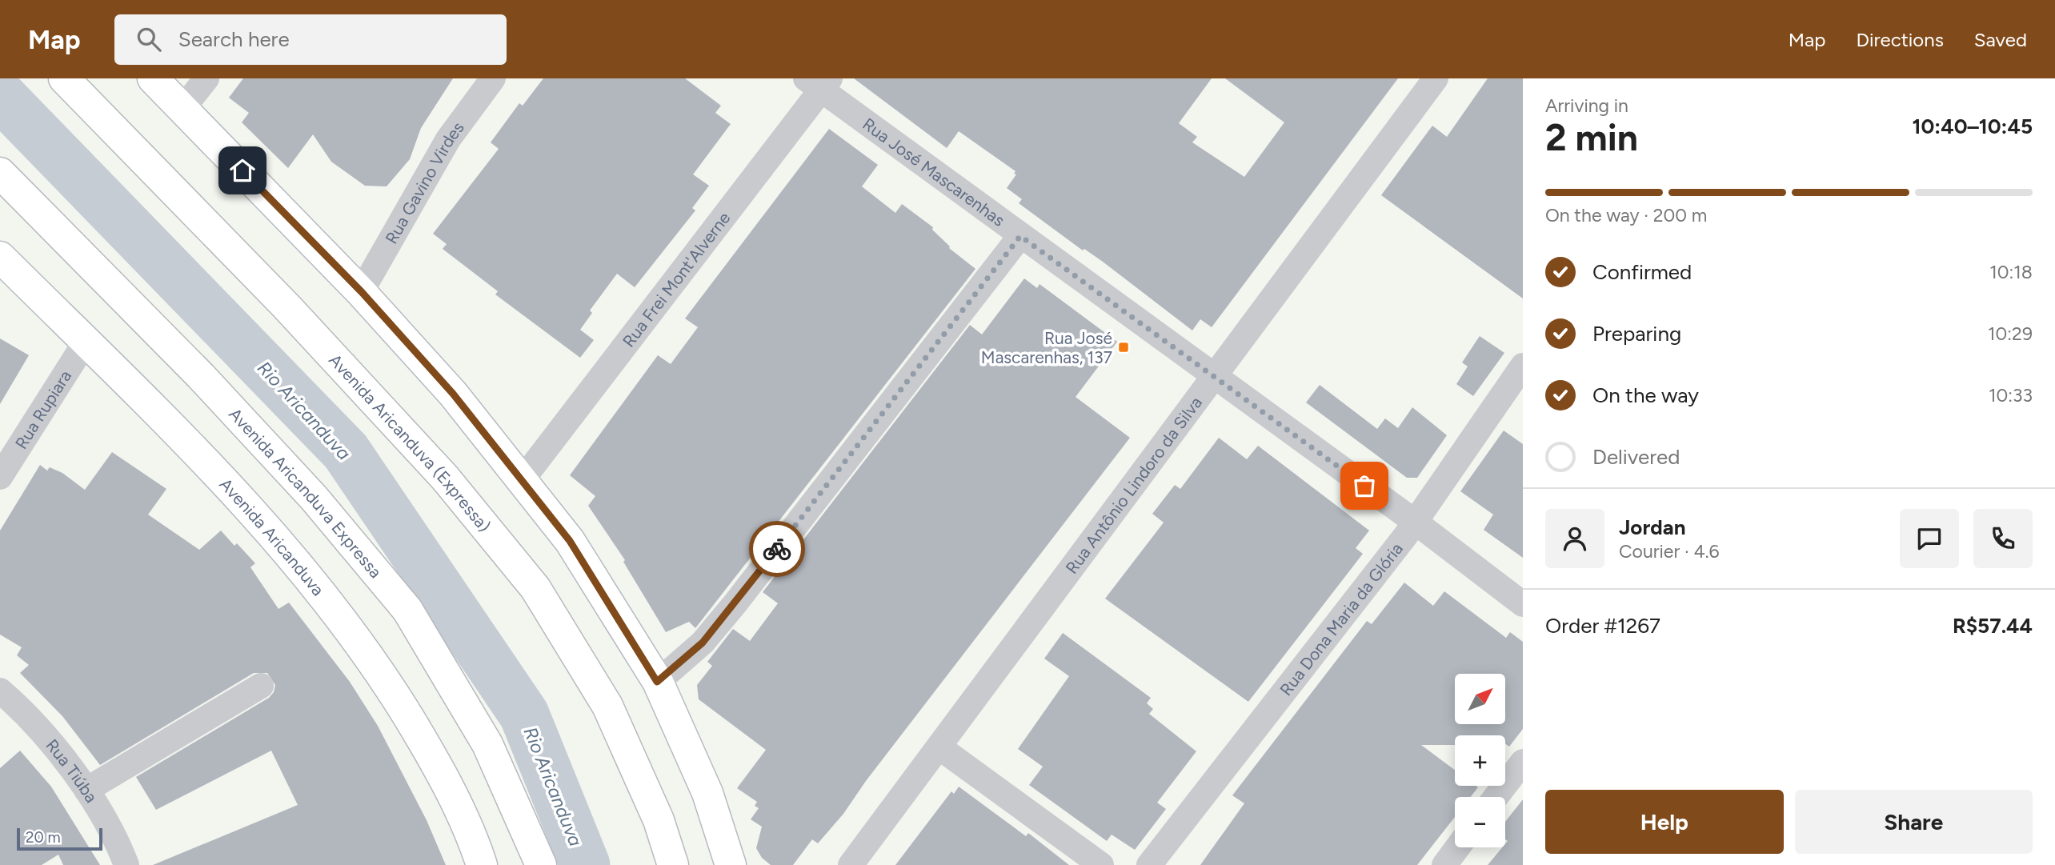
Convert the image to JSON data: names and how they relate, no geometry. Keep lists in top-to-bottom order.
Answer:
{
  "streets": {
    "main road": ["Avenida Aricanduva (Expressa)", "Avenida Aricanduva Expressa", "Avenida Aricanduva"],
    "street": [
      "Rua José Mascarenhas",
      "Rua Gavino Virdes",
      "Rua Frei Mont'Alverne",
      "Rua Rupiara",
      "Rua Antônio Lindoro da Silva",
      "Rua Dona Maria da Glória",
      "Rua Tiúba"
    ]
  },
  "crossings": [
    ["Rua José Mascarenhas", "Rua Frei Mont'Alverne"],
    ["Rua José Mascarenhas", "Rua Antônio Lindoro da Silva"],
    ["Rua José Mascarenhas", "Rua Dona Maria da Glória"],
    ["Rua Rupiara", "Avenida Aricanduva"]
  ],
  "water": ["Rio Aricanduva"],
  "places": {
    "transit": ["Rua José Mascarenhas, 137"]
  },
  "scale_bar": "20 m",
  "north": "top right",
  "page": {
    "header": "Map",
    "search": "Search here",
    "nav": ["Map", "Directions", "Saved"],
    "heading": ["2 min", "Arriving in", "10:40–10:45"],
    "panel": [
      "Jordan",
      "Courier · 4.6",
      "Order #1267",
      "R$57.44"
    ],
    "bar": "On the way · 200 m",
    "list": [
      ["Confirmed", "10:18"],
      ["Preparing", "10:29"],
      ["On the way", "10:33"],
      "Delivered"
    ],
    "map_buttons": ["+", "−"],
    "buttons": ["Help", "Share"],
    "scale": "20 m"
  }
}
